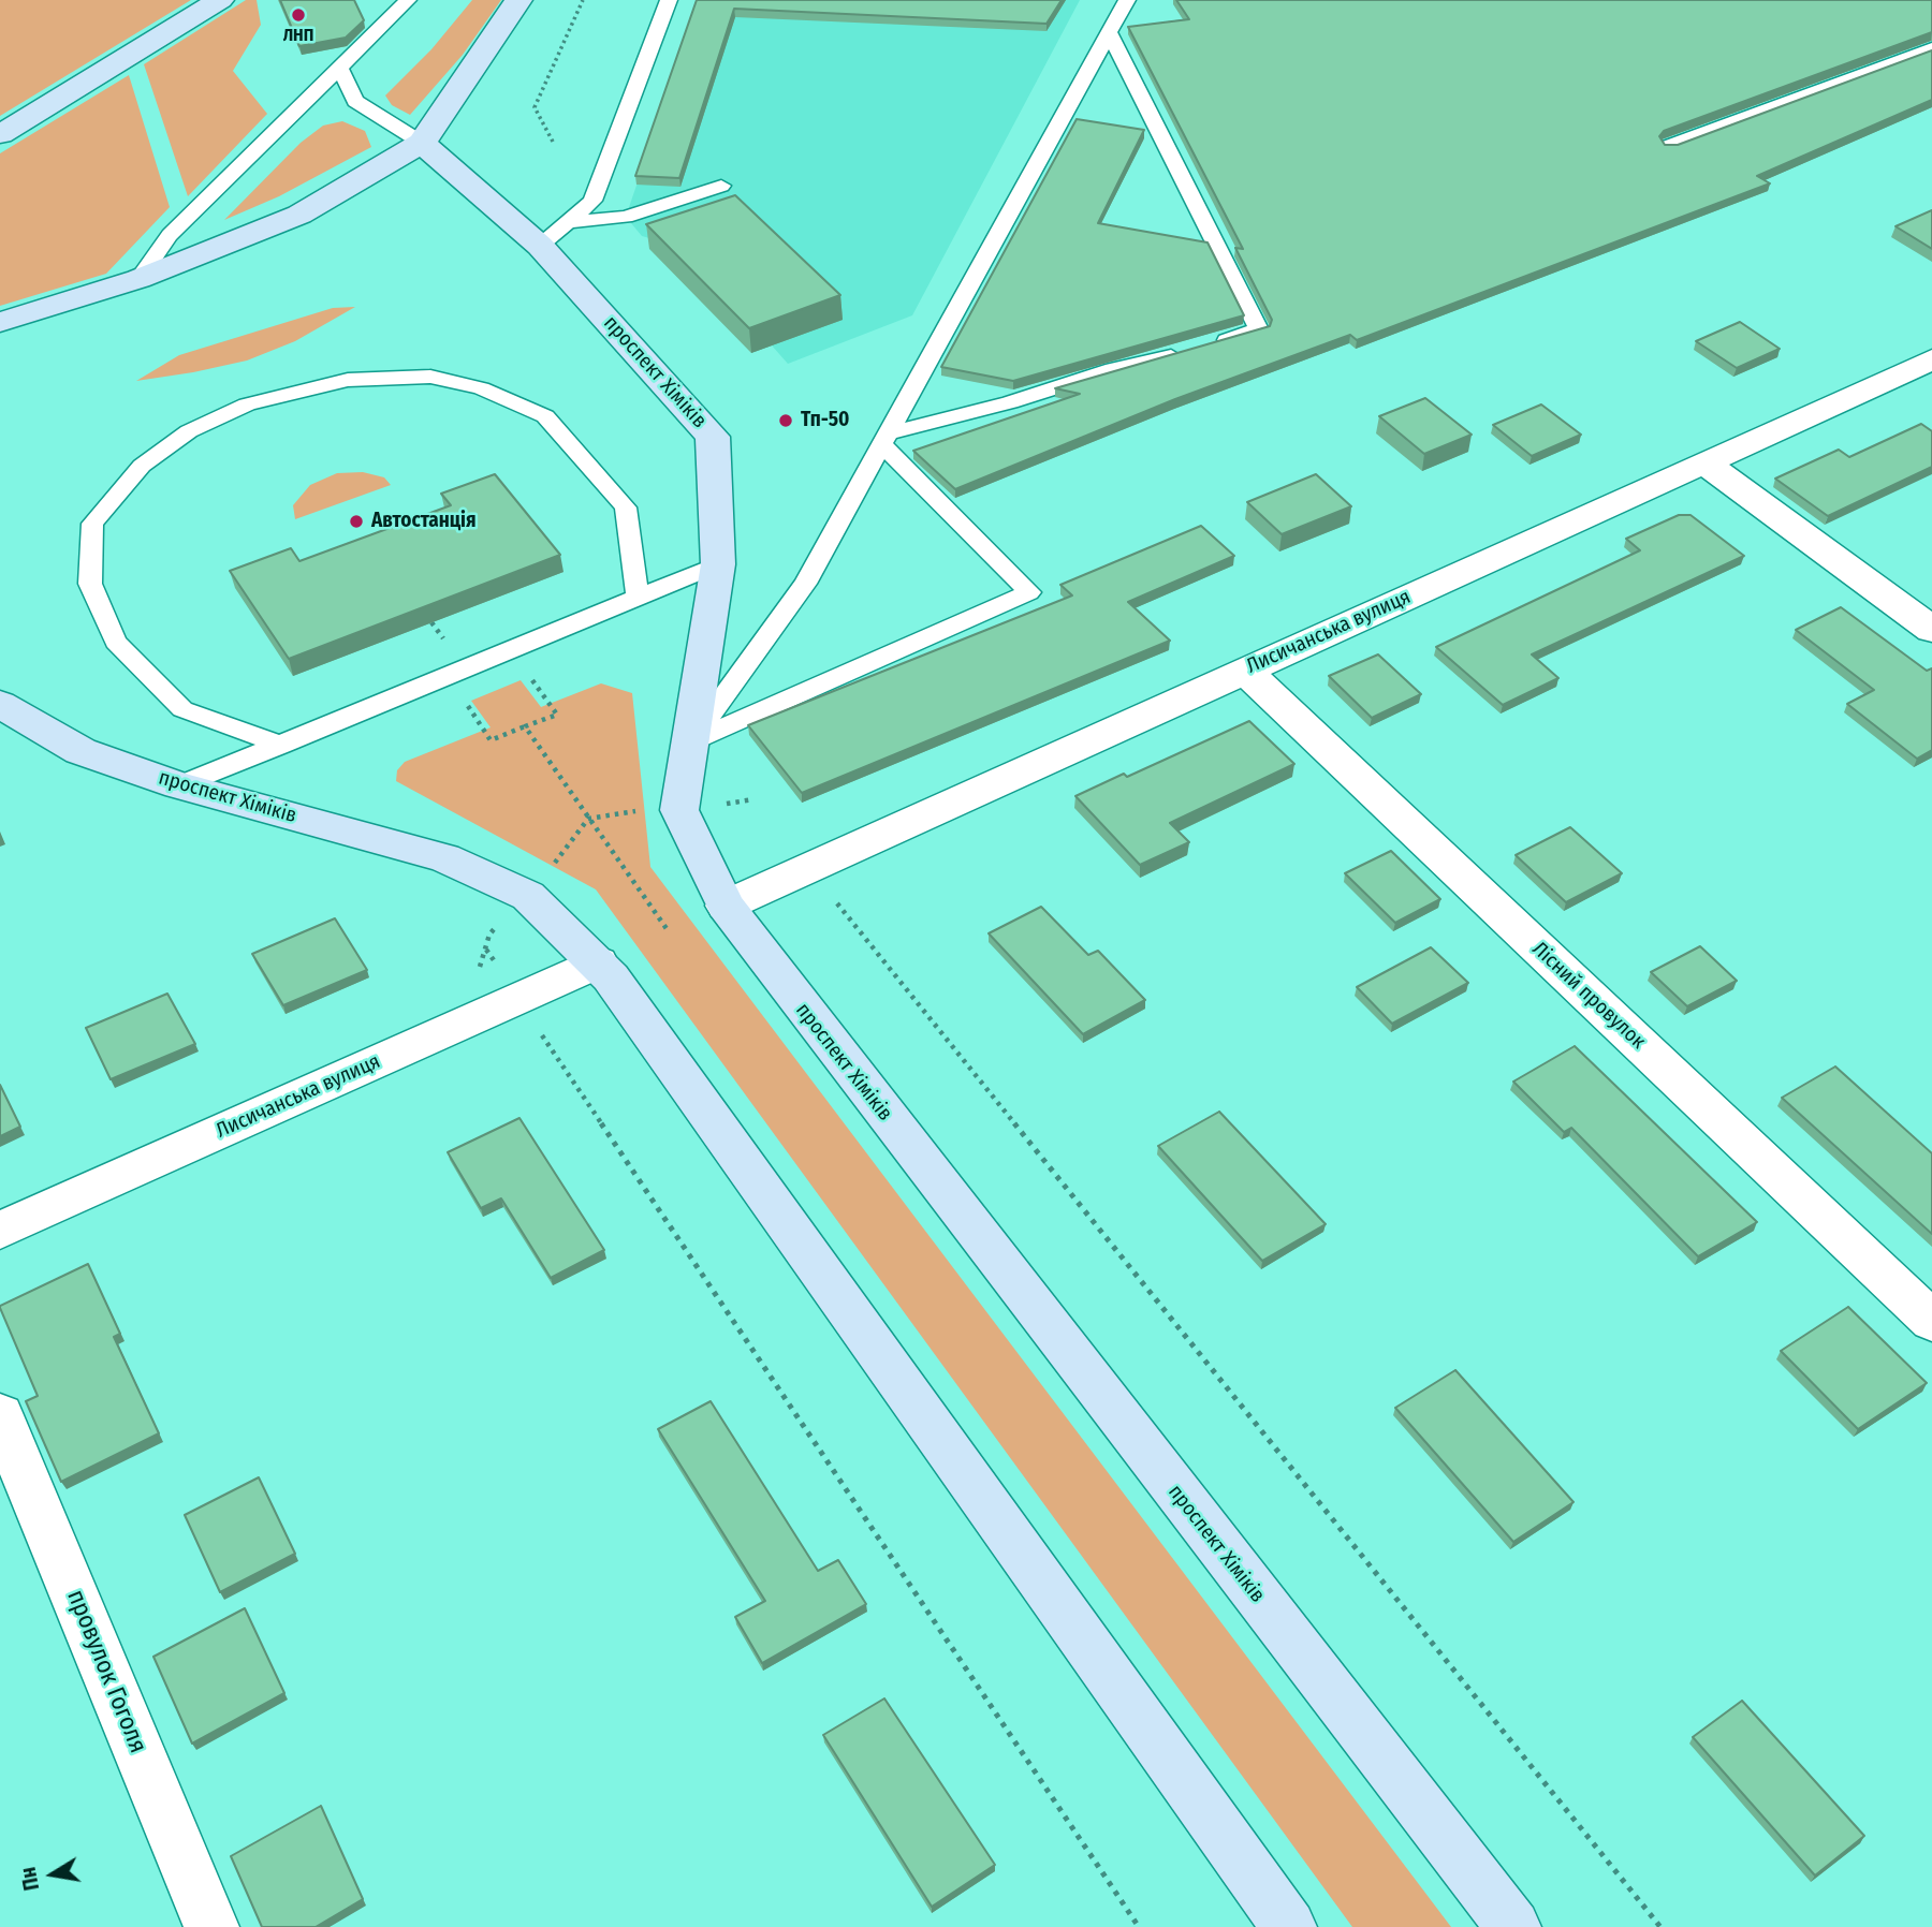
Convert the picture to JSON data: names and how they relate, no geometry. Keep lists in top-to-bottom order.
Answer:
{
  "streets": {
    "main road": ["проспект Хіміків"],
    "street": ["Лисичанська вулиця", "Лісний провулок", "провулок Гоголя"]
  },
  "crossings": [
    ["проспект Хіміків", "Лисичанська вулиця"],
    ["Лисичанська вулиця", "Лісний провулок"]
  ],
  "places": ["ЛНП", "Тп-50", "Автостанція"],
  "north": "left"
}
